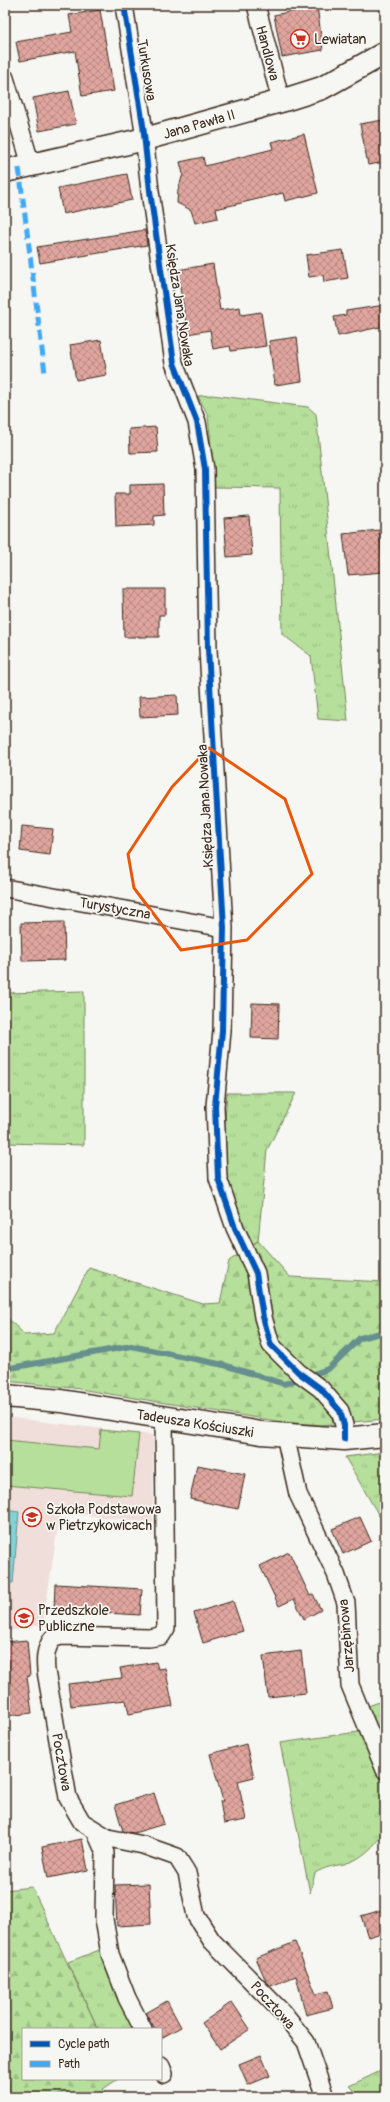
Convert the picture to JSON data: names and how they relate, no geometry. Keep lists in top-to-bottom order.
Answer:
{
  "streets": {
    "street": [
      "Handlowa",
      "Turkusowa",
      "Jana Pawła II",
      "Księdza Jana Nowaka",
      "Turystyczna",
      "Tadeusza Kościuszki",
      "Jarzębinowa",
      "Pocztowa"
    ]
  },
  "crossings": [
    ["Handlowa", "Jana Pawła II"],
    ["Turkusowa", "Jana Pawła II"],
    ["Turkusowa", "Księdza Jana Nowaka"],
    ["Jana Pawła II", "Księdza Jana Nowaka"],
    ["Księdza Jana Nowaka", "Turystyczna"],
    ["Księdza Jana Nowaka", "Tadeusza Kościuszki"],
    ["Tadeusza Kościuszki", "Jarzębinowa"],
    ["Tadeusza Kościuszki", "Pocztowa"]
  ],
  "places": {
    "supermarket": ["Lewiatan"],
    "school or university": ["Szkoła Podstawowa w Pietrzykowicach", "Przedszkole Publiczne"]
  },
  "legend": ["Cycle path", "Path"]
}
